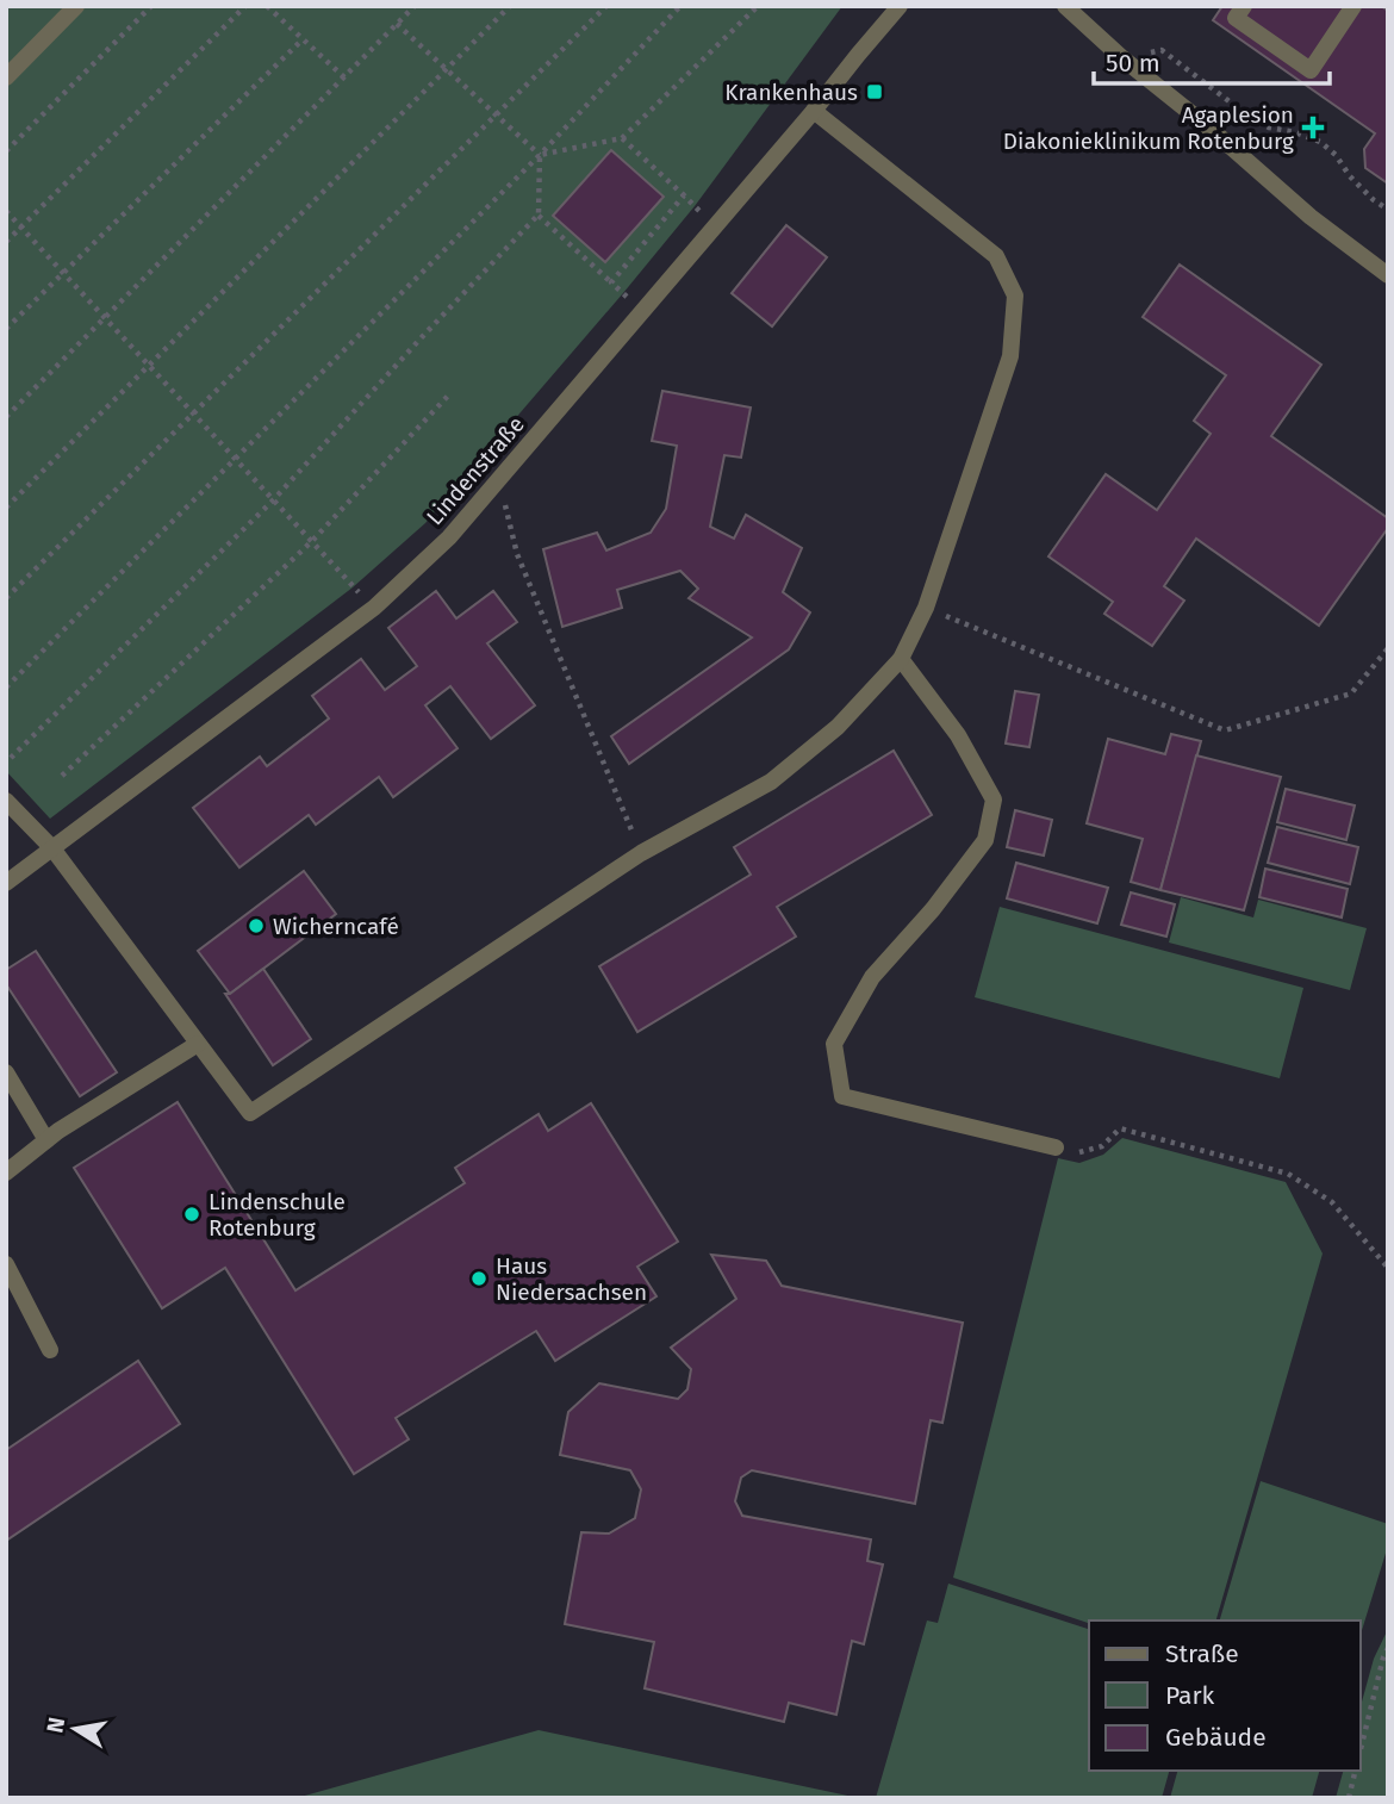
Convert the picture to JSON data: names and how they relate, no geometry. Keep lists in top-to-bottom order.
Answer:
{
  "streets": {
    "street": ["Lindenstraße"]
  },
  "places": {
    "transit": ["Krankenhaus"],
    "health": ["Agaplesion Diakonieklinikum Rotenburg"],
    "other": ["Wicherncafé", "Lindenschule Rotenburg", "Haus Niedersachsen"]
  },
  "legend": ["Straße", "Park", "Gebäude"],
  "scale_bar": "50 m",
  "north": "left"
}
